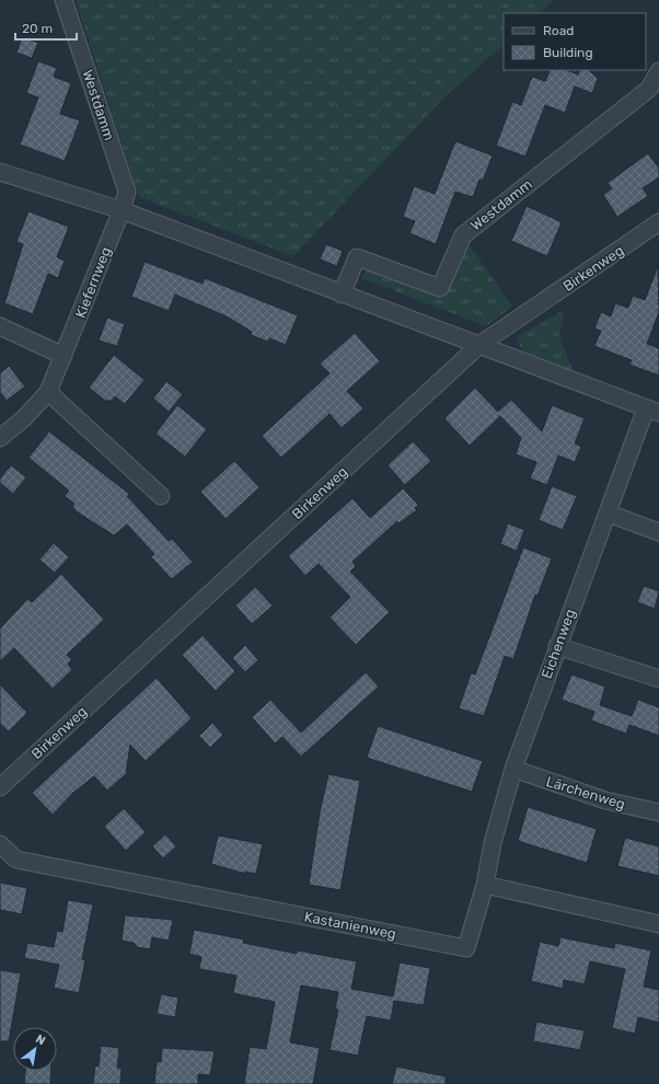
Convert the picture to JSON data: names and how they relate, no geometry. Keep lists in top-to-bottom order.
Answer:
{
  "streets": {
    "street": [
      "Westdamm",
      "Birkenweg",
      "Kiefernweg",
      "Eichenweg",
      "Lärchenweg",
      "Kastanienweg"
    ]
  },
  "crossings": [
    ["Westdamm", "Kiefernweg"],
    ["Eichenweg", "Lärchenweg"],
    ["Eichenweg", "Kastanienweg"]
  ],
  "legend": ["Road", "Building"],
  "scale_bar": "20 m",
  "north": "top right"
}
